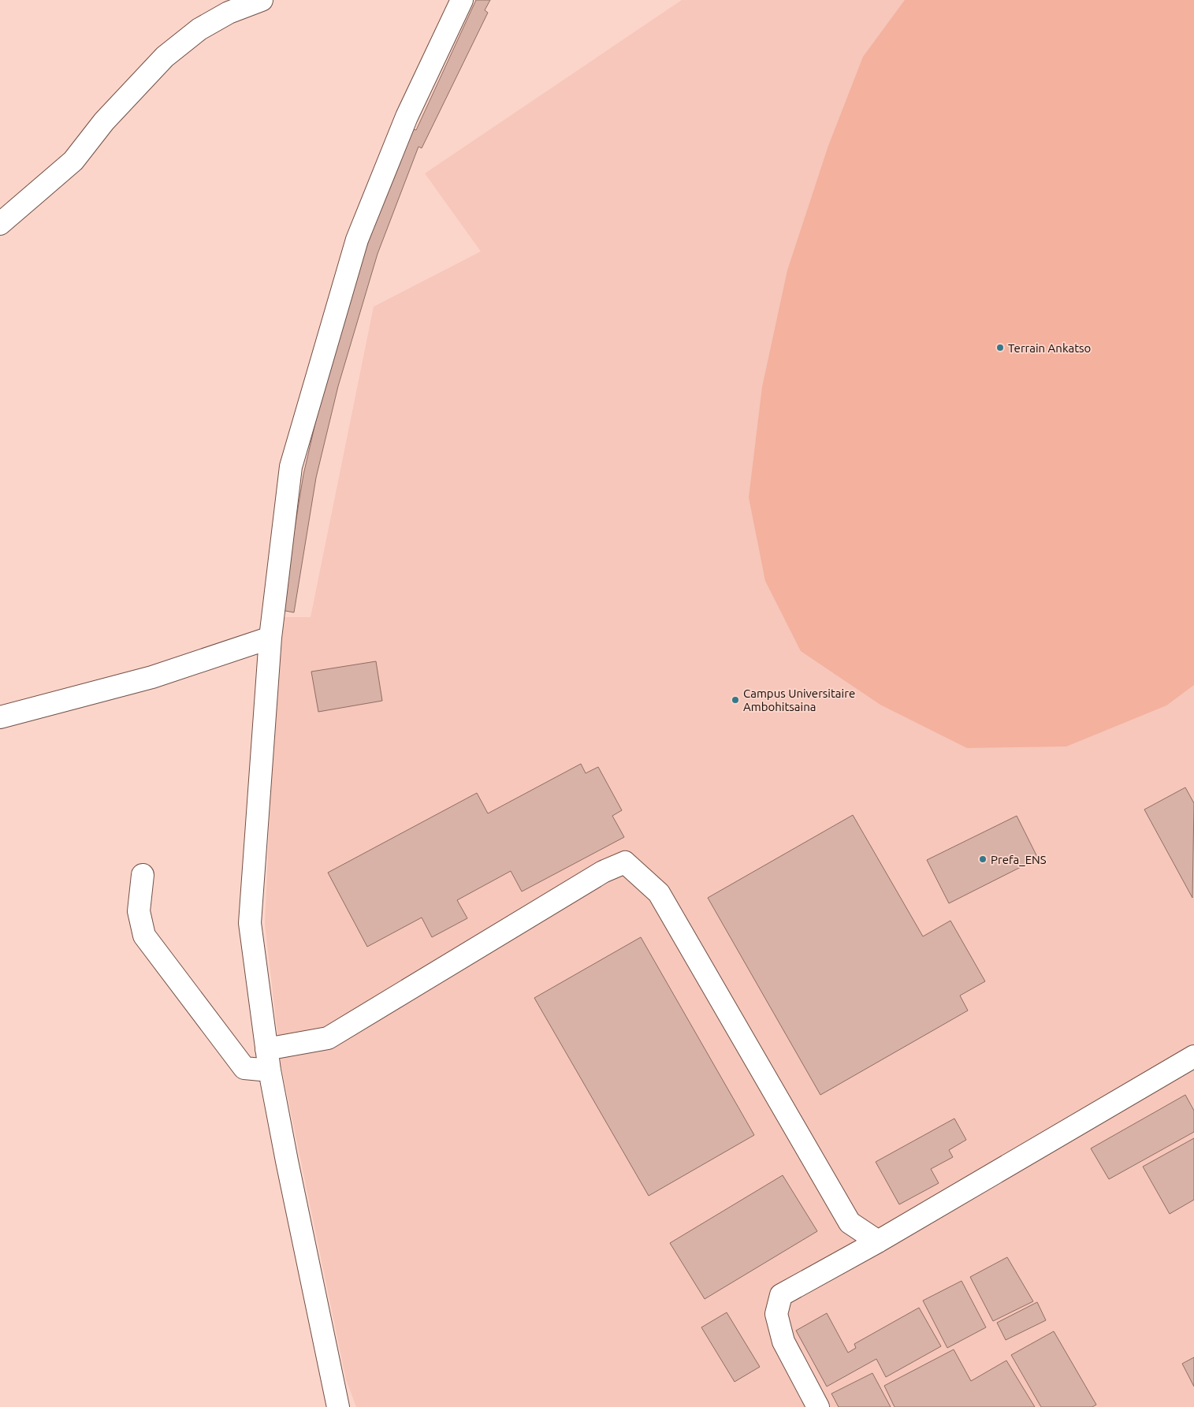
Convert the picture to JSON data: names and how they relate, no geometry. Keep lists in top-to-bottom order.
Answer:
{
  "places": ["Terrain Ankatso", "Campus Universitaire Ambohitsaina", "Prefa_ENS"]
}
